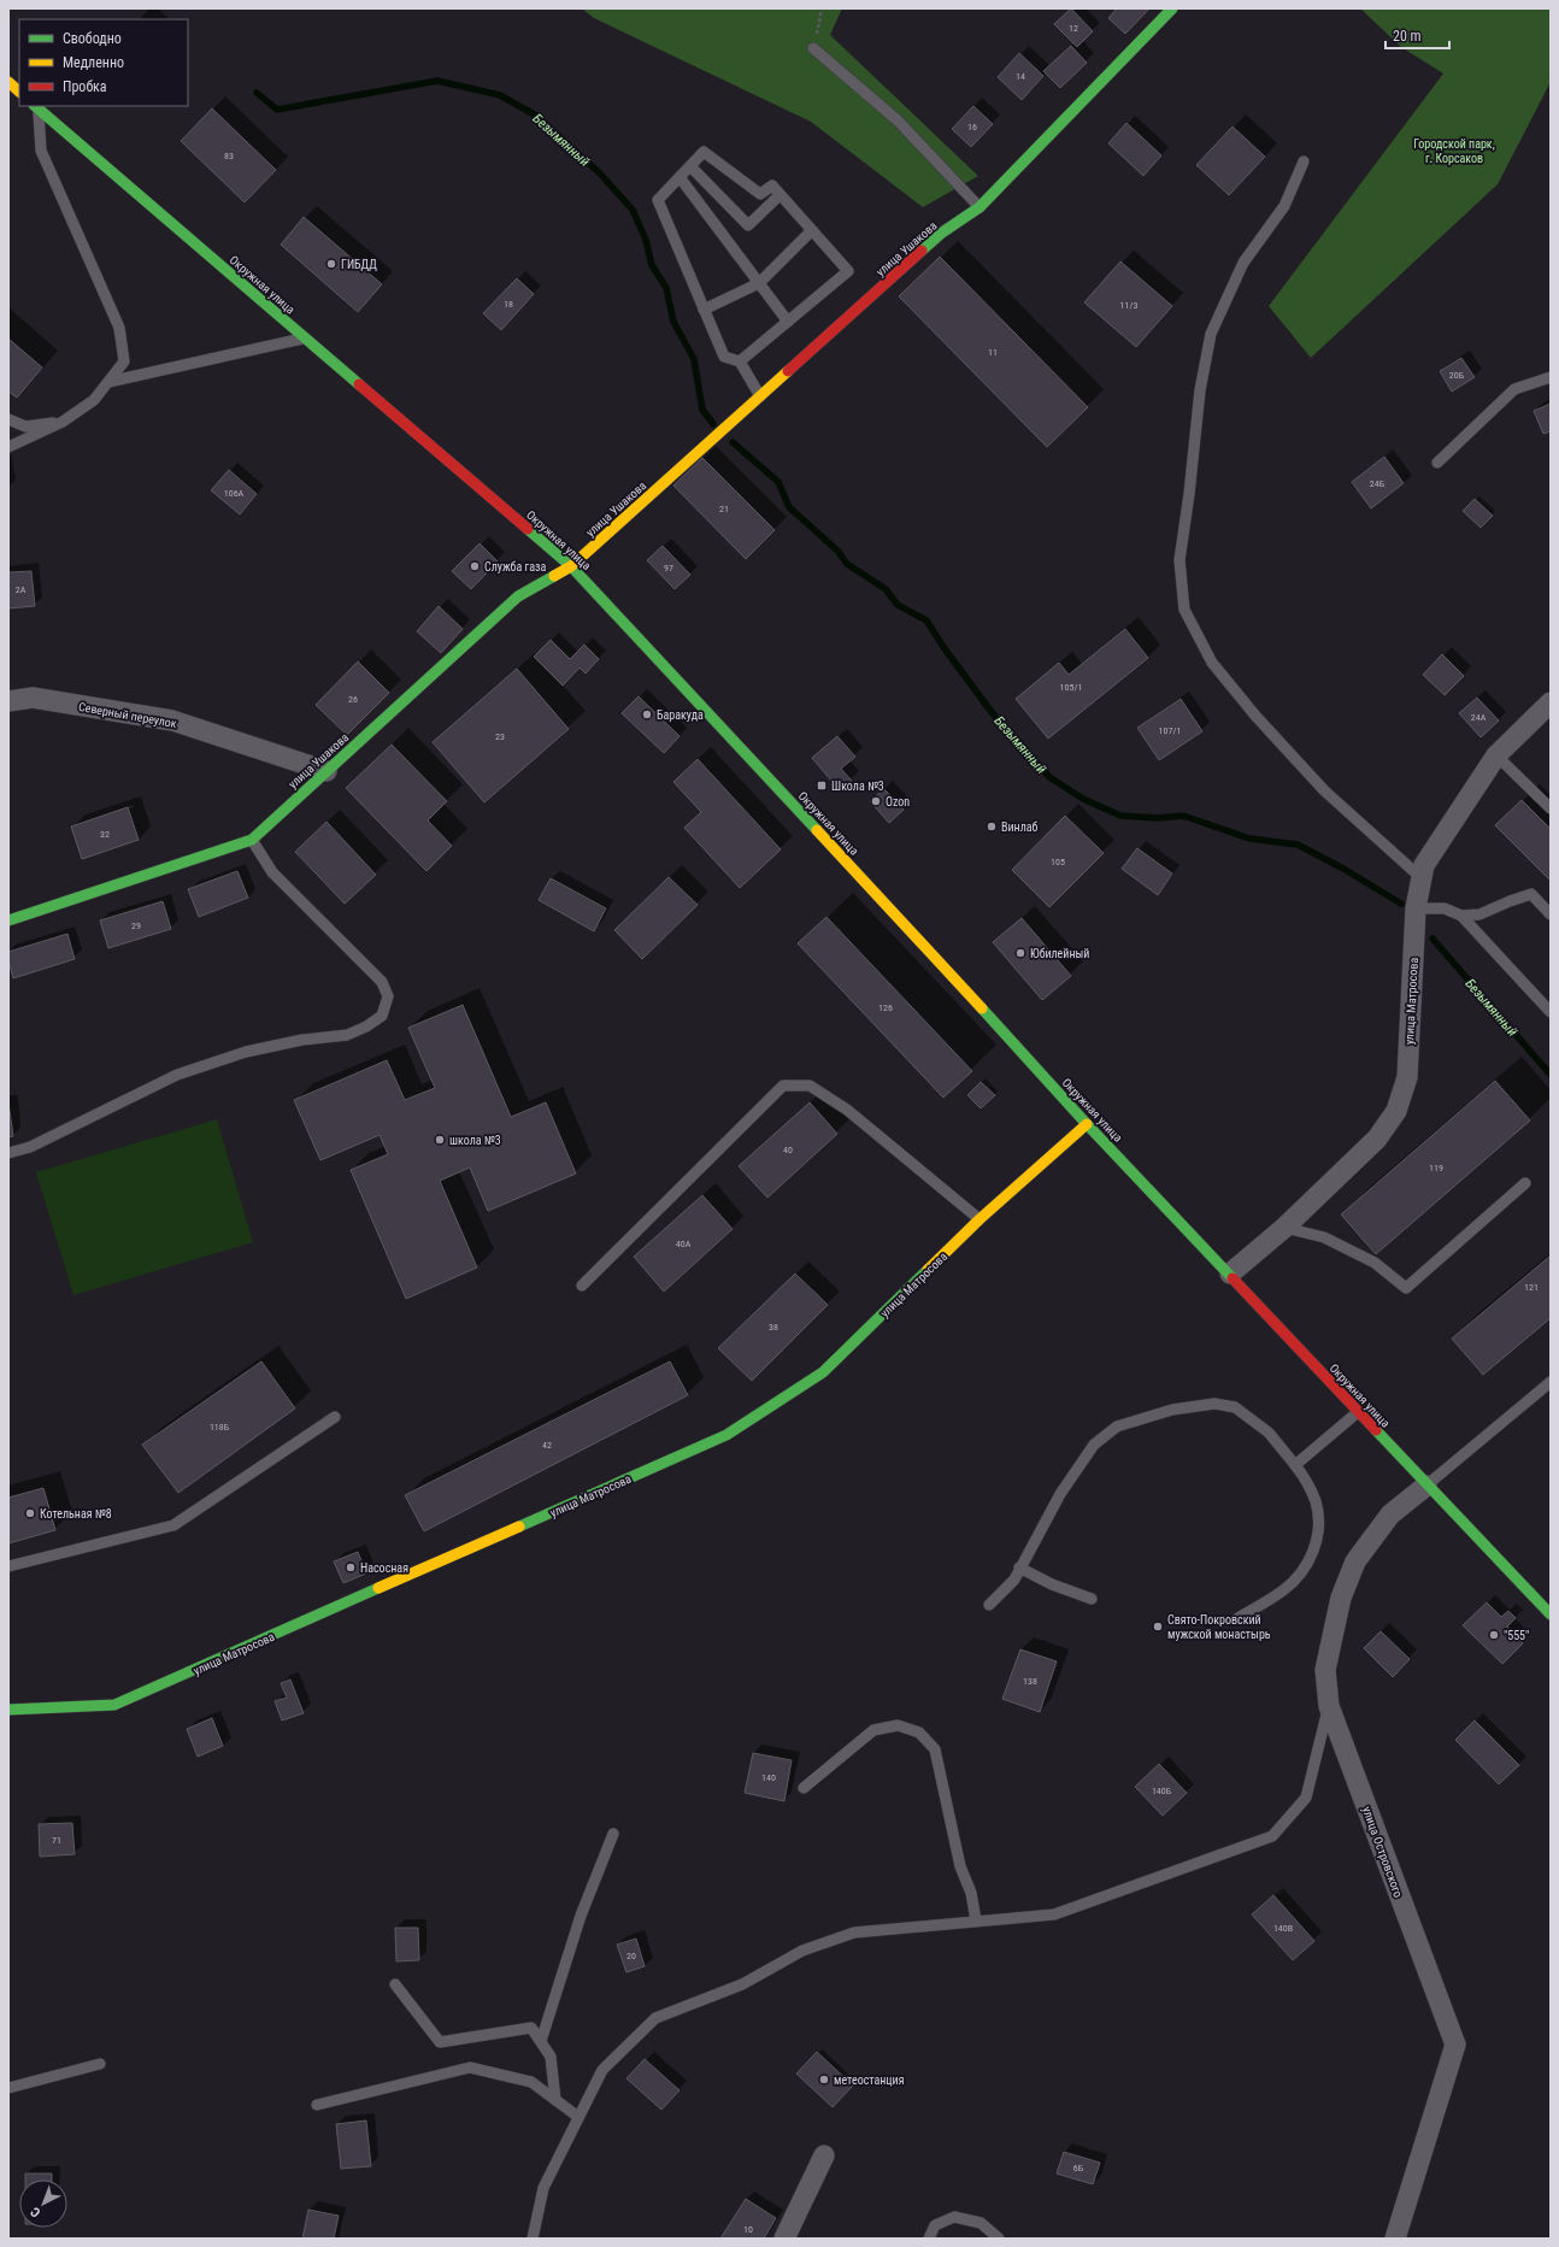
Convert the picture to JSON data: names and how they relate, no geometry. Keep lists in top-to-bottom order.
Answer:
{
  "streets": {
    "street": [
      "улица Ушакова",
      "Окружная улица",
      "Северный переулок",
      "улица Матросова",
      "улица Островского"
    ]
  },
  "crossings": [
    ["улица Ушакова", "Окружная улица"],
    ["улица Ушакова", "Северный переулок"],
    ["Окружная улица", "улица Матросова"],
    ["Окружная улица", "улица Островского"]
  ],
  "water": ["Безымянный"],
  "parks": ["Городской парк, г. Корсаков"],
  "places": {
    "other": [
      "ГИБДД",
      "Служба газа",
      "Баракуда",
      "Ozon",
      "Винлаб",
      "Юбилейный",
      "школа №3",
      "Котельная №8",
      "Насосная",
      "Свято-Покровский мужской монастырь",
      "\"555\"",
      "метеостанция"
    ],
    "transit": ["Школа №3"]
  },
  "house_numbers": [
    "12",
    "14",
    "16",
    "83",
    "18",
    "11/3",
    "11",
    "20Б",
    "24Б",
    "106А",
    "21",
    "97",
    "2А",
    "105/1",
    "26",
    "24А",
    "107/1",
    "23",
    "32",
    "105",
    "29",
    "126",
    "40",
    "119",
    "40А",
    "121",
    "38",
    "118Б",
    "42",
    "138",
    "140",
    "140Б",
    "71",
    "140В",
    "20",
    "6Б",
    "10"
  ],
  "legend": ["Свободно", "Медленно", "Пробка"],
  "scale_bar": "20 m",
  "north": "bottom left"
}
